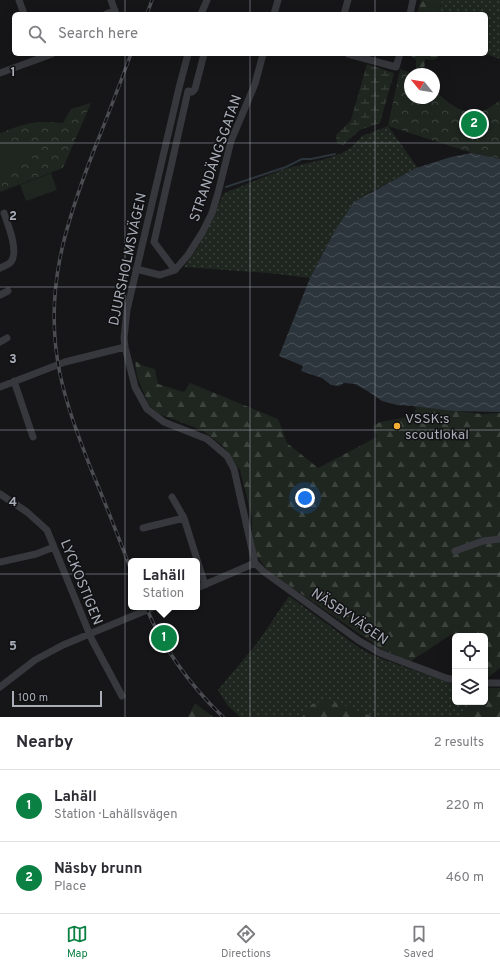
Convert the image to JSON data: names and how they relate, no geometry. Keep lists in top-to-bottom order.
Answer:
{
  "streets": {
    "street": [
      "STRANDÄNGSGATAN",
      "DJURSHOLMSVÄGEN",
      "LYCKOSTIGEN",
      "NÄSBYVÄGEN"
    ]
  },
  "crossings": [
    ["DJURSHOLMSVÄGEN", "NÄSBYVÄGEN"]
  ],
  "places": ["VSSK:s scoutlokal"],
  "scale_bar": "100 m",
  "north": "top left",
  "page": {
    "search": "Search here",
    "pins": ["2", "1"],
    "popup": ["Lahäll", "Station"],
    "scale": "100 m",
    "heading": ["Nearby", "2 results"],
    "list": [
      {
        "mark": "1",
        "name": "Lahäll",
        "note": "Station · Lahällsvägen",
        "value": "220 m"
      },
      {
        "mark": "2",
        "name": "Näsby brunn",
        "note": "Place",
        "value": "460 m"
      }
    ],
    "nav": ["Map", "Directions", "Saved"]
  },
  "grid": {
    "rows": [
      "1",
      "2",
      "3",
      "4",
      "5"
    ]
  }
}
